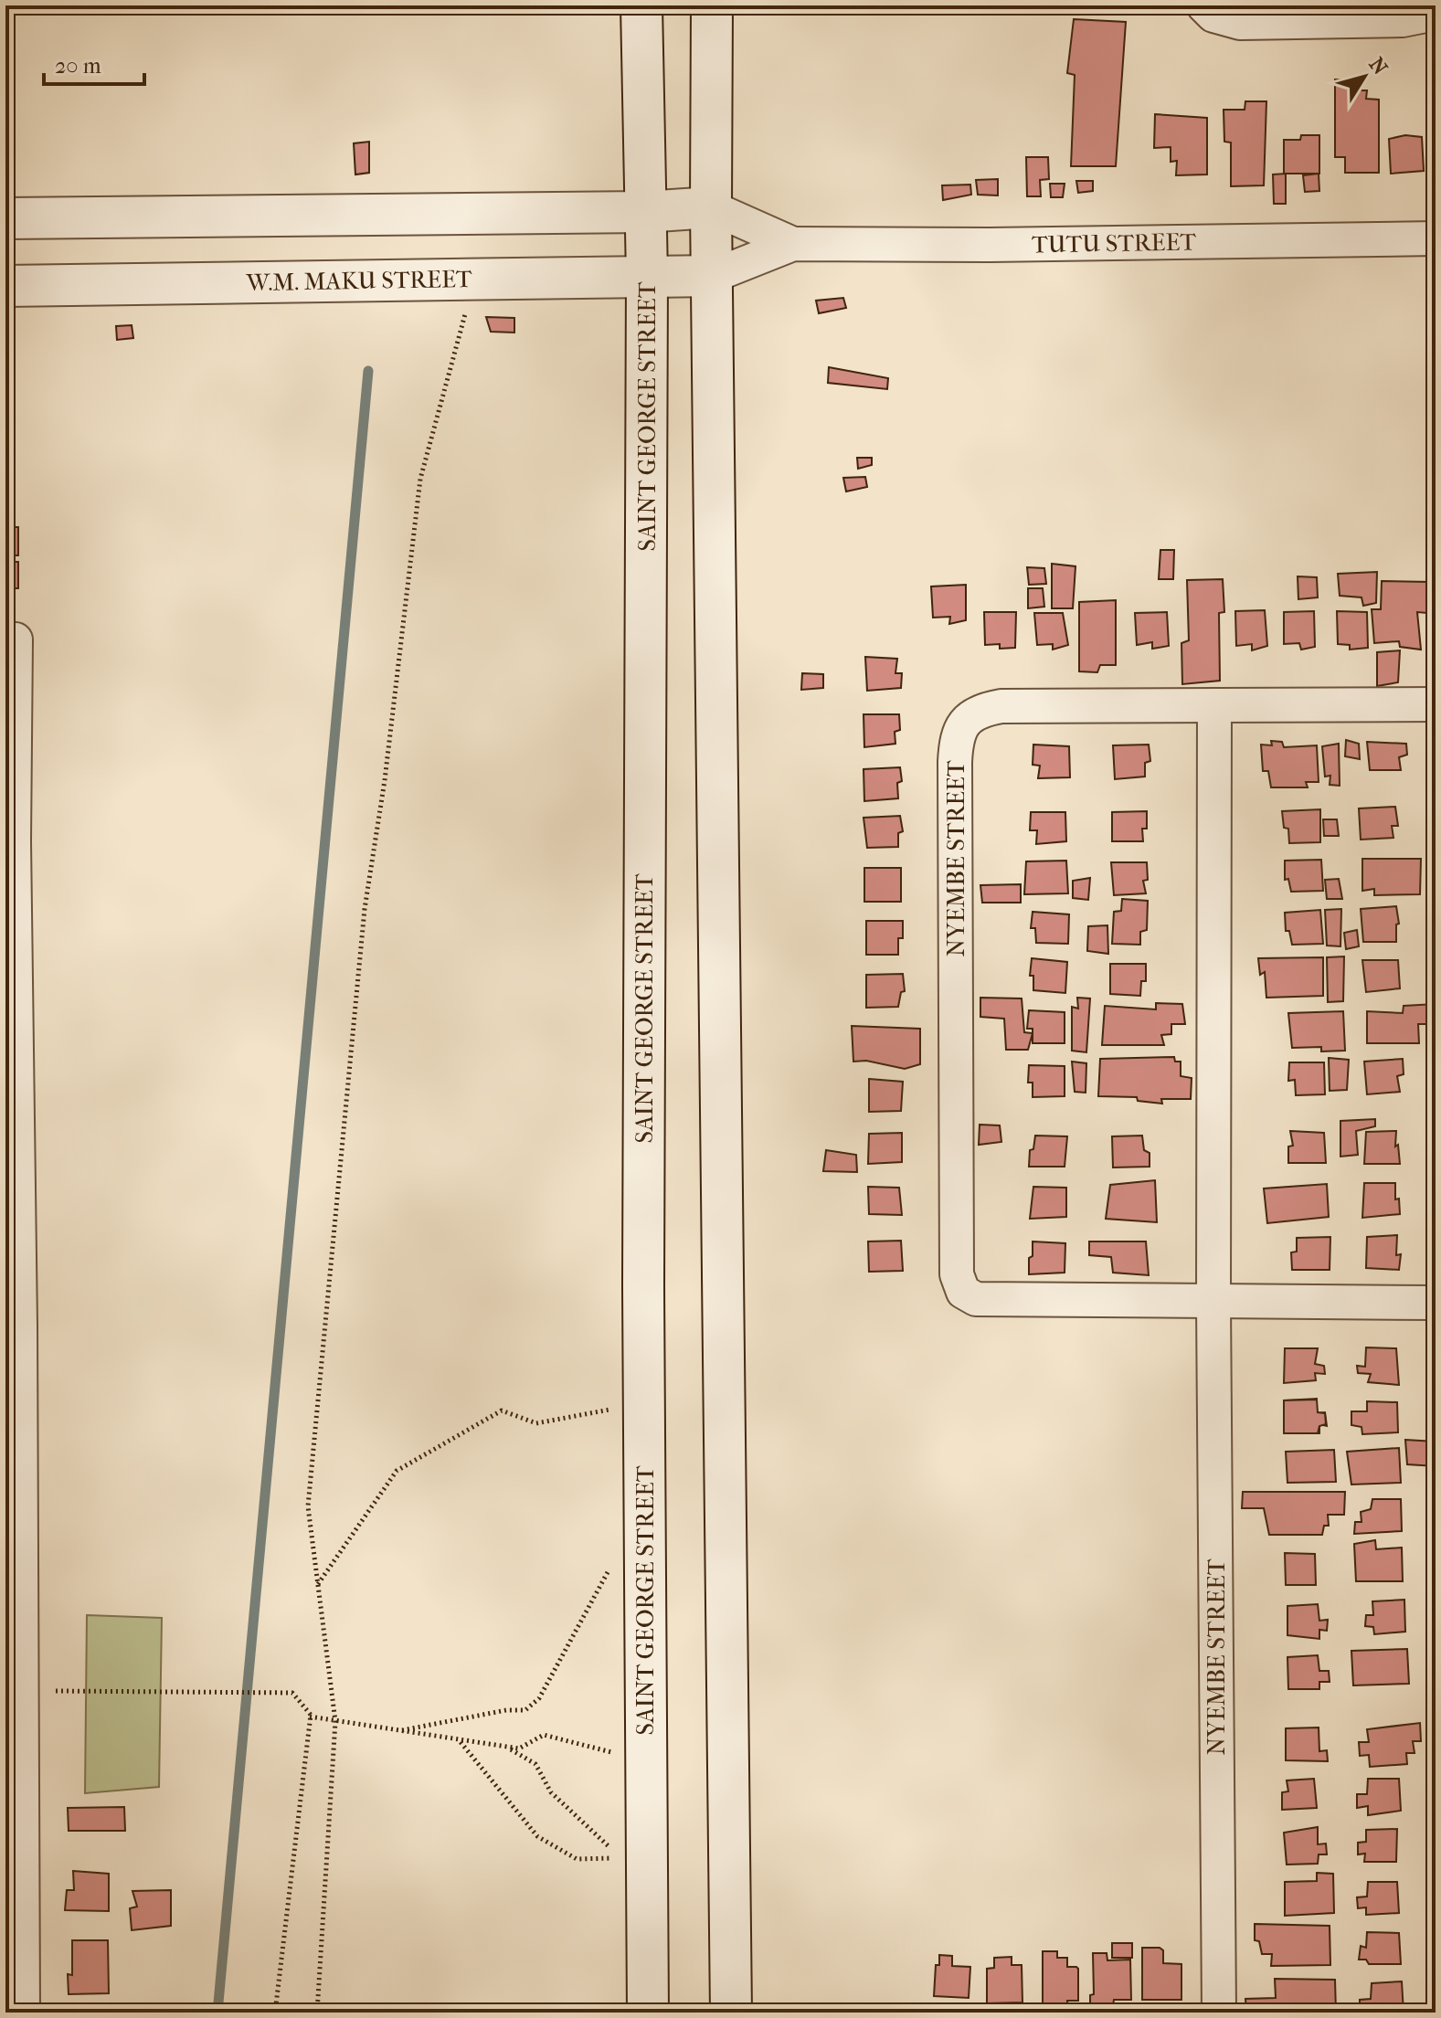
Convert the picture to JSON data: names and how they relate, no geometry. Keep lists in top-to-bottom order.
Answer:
{
  "streets": {
    "main road": ["W.M. MAKU STREET", "SAINT GEORGE STREET"],
    "street": ["TUTU STREET", "NYEMBE STREET"]
  },
  "crossings": [
    ["TUTU STREET", "W.M. MAKU STREET"],
    ["W.M. MAKU STREET", "SAINT GEORGE STREET"]
  ],
  "scale_bar": "20 m",
  "north": "top right"
}
